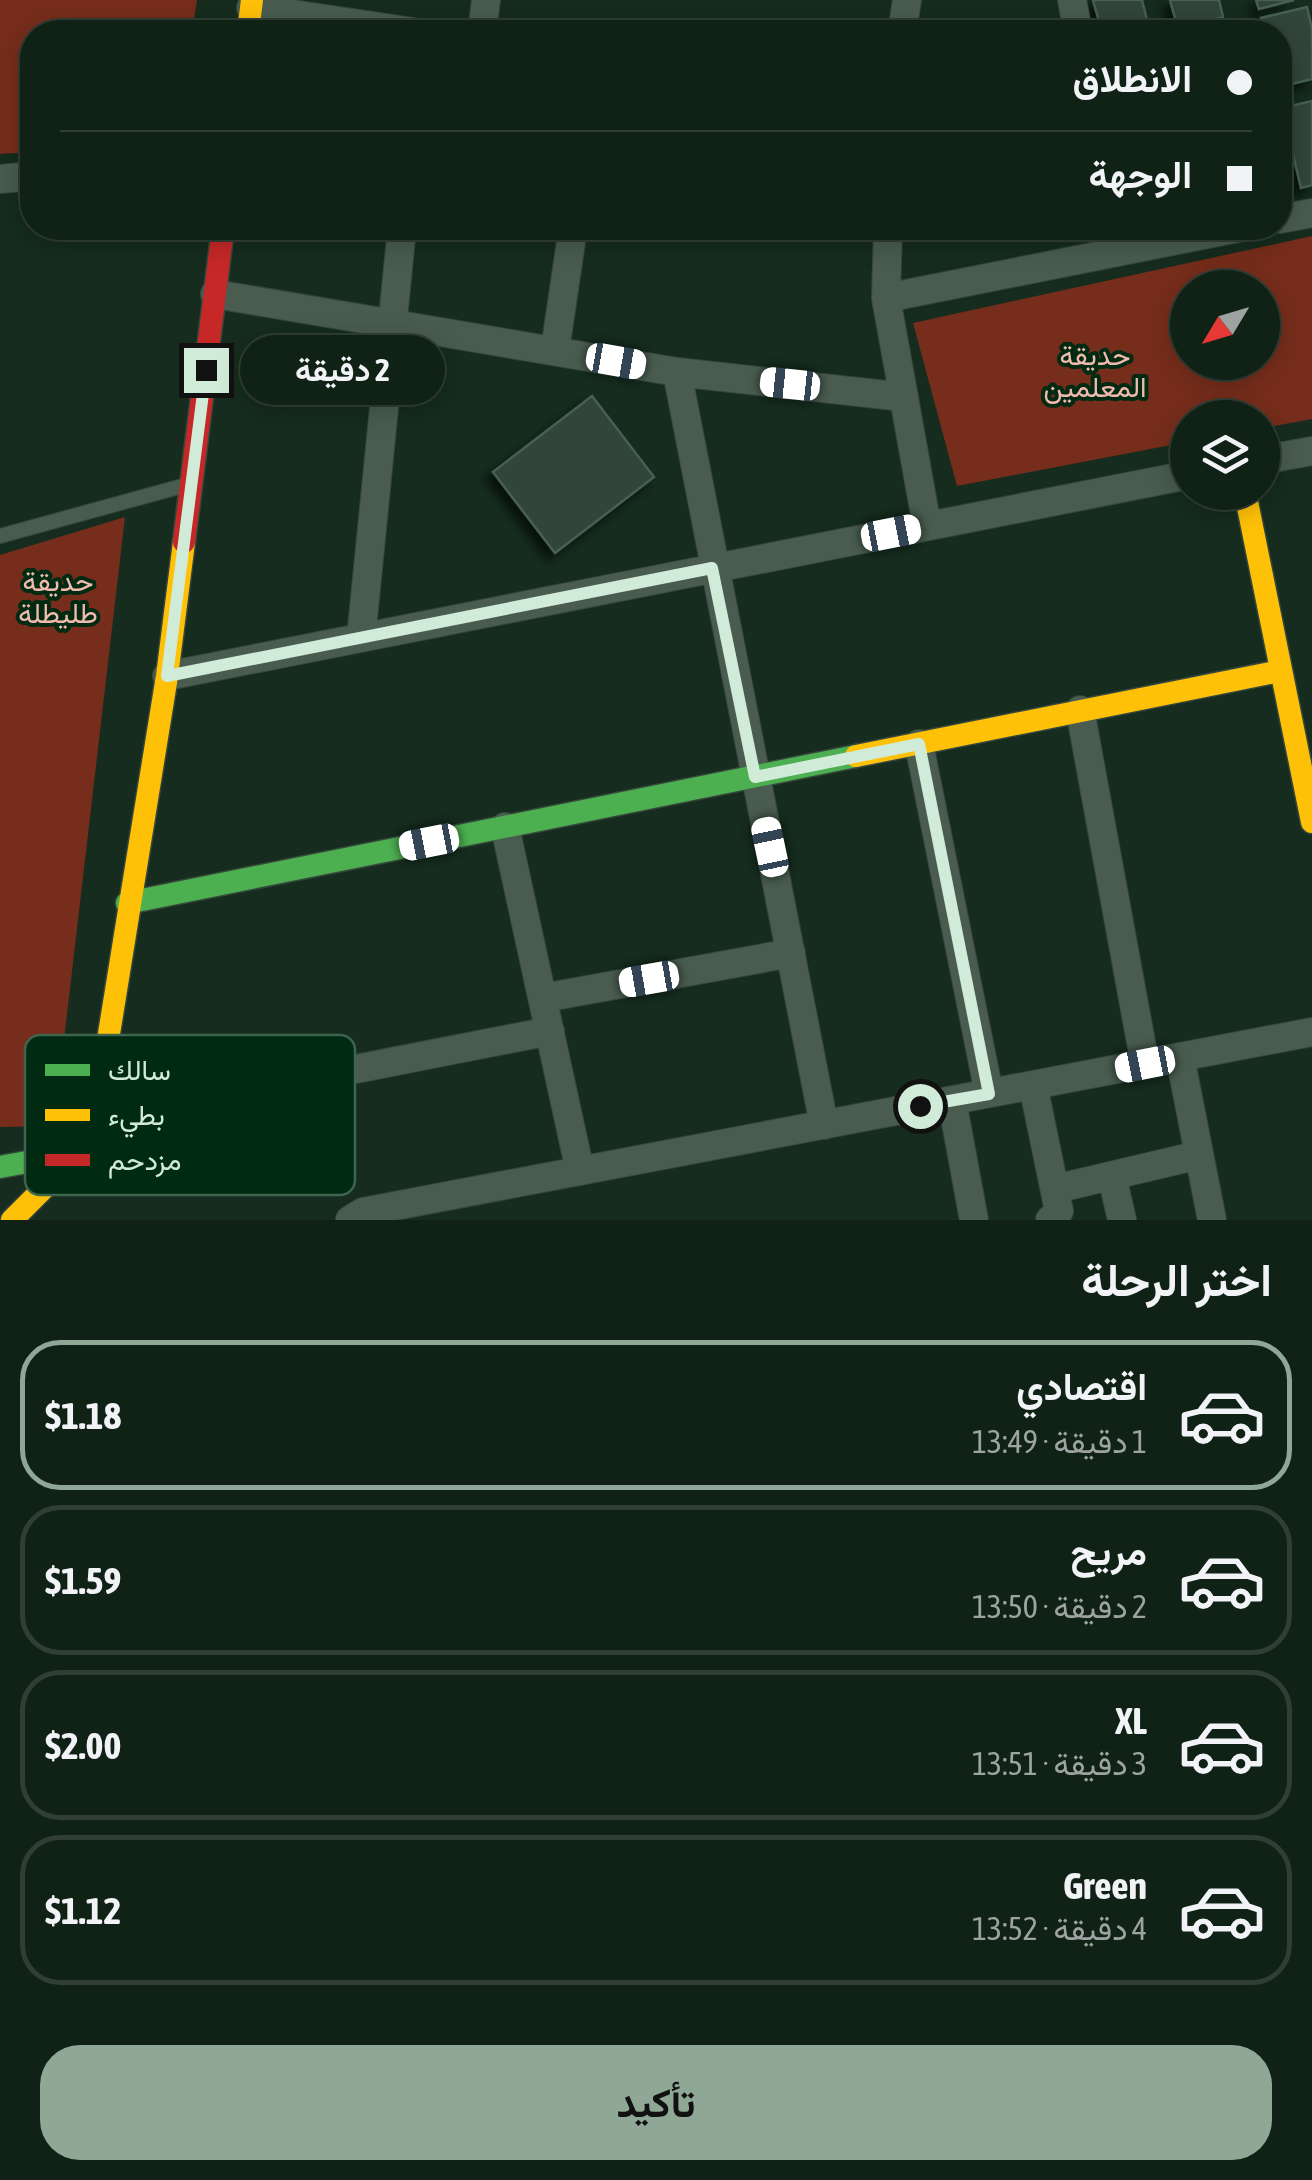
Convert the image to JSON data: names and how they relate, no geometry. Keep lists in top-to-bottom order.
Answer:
{
  "parks": ["حديقة المعلمين", "حديقة طليطلة"],
  "legend": ["سالك", "بطيء", "مزدحم"],
  "north": "bottom left",
  "page": {
    "banner": ["الانطلاق", "الوجهة"],
    "bubble": "2 دقيقة",
    "heading": "اختر الرحلة",
    "list": [
      {
        "name": "اقتصادي",
        "note": "1 دقيقة · 13:49",
        "value": "$1.18"
      },
      {
        "name": "مريح",
        "note": "2 دقيقة · 13:50",
        "value": "$1.59"
      },
      {
        "name": "XL",
        "note": "3 دقيقة · 13:51",
        "value": "$2.00"
      },
      {
        "name": "Green",
        "note": "4 دقيقة · 13:52",
        "value": "$1.12"
      }
    ],
    "buttons": "تأكيد"
  }
}
